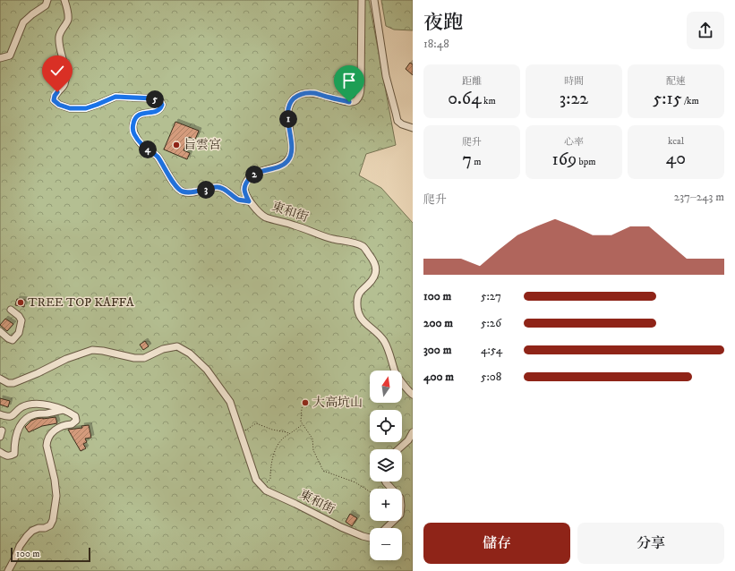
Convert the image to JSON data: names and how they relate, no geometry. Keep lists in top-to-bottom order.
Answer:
{
  "streets": {
    "street": ["東和街"]
  },
  "places": ["旨雲宮", "TREE TOP KAFFA", "大高坑山"],
  "scale_bar": "100 m",
  "north": "top",
  "page": {
    "heading": ["夜跑", "18:48"],
    "stats": [
      ["距離", "0.64 km"],
      ["時間", "3:22"],
      ["配速", "5:15 /km"],
      ["爬升", "7 m"],
      ["心率", "169 bpm"],
      ["kcal", "40"]
    ],
    "pins": [
      "5",
      "1",
      "4",
      "2",
      "3"
    ],
    "chart": ["爬升", "237–243 m"],
    "list": [
      {
        "name": "100 m",
        "note": "5:27"
      },
      {
        "name": "200 m",
        "note": "5:26"
      },
      {
        "name": "300 m",
        "note": "4:54"
      },
      {
        "name": "400 m",
        "note": "5:08"
      }
    ],
    "map_buttons": ["+", "−"],
    "buttons": ["儲存", "分享"],
    "scale": "100 m"
  }
}
